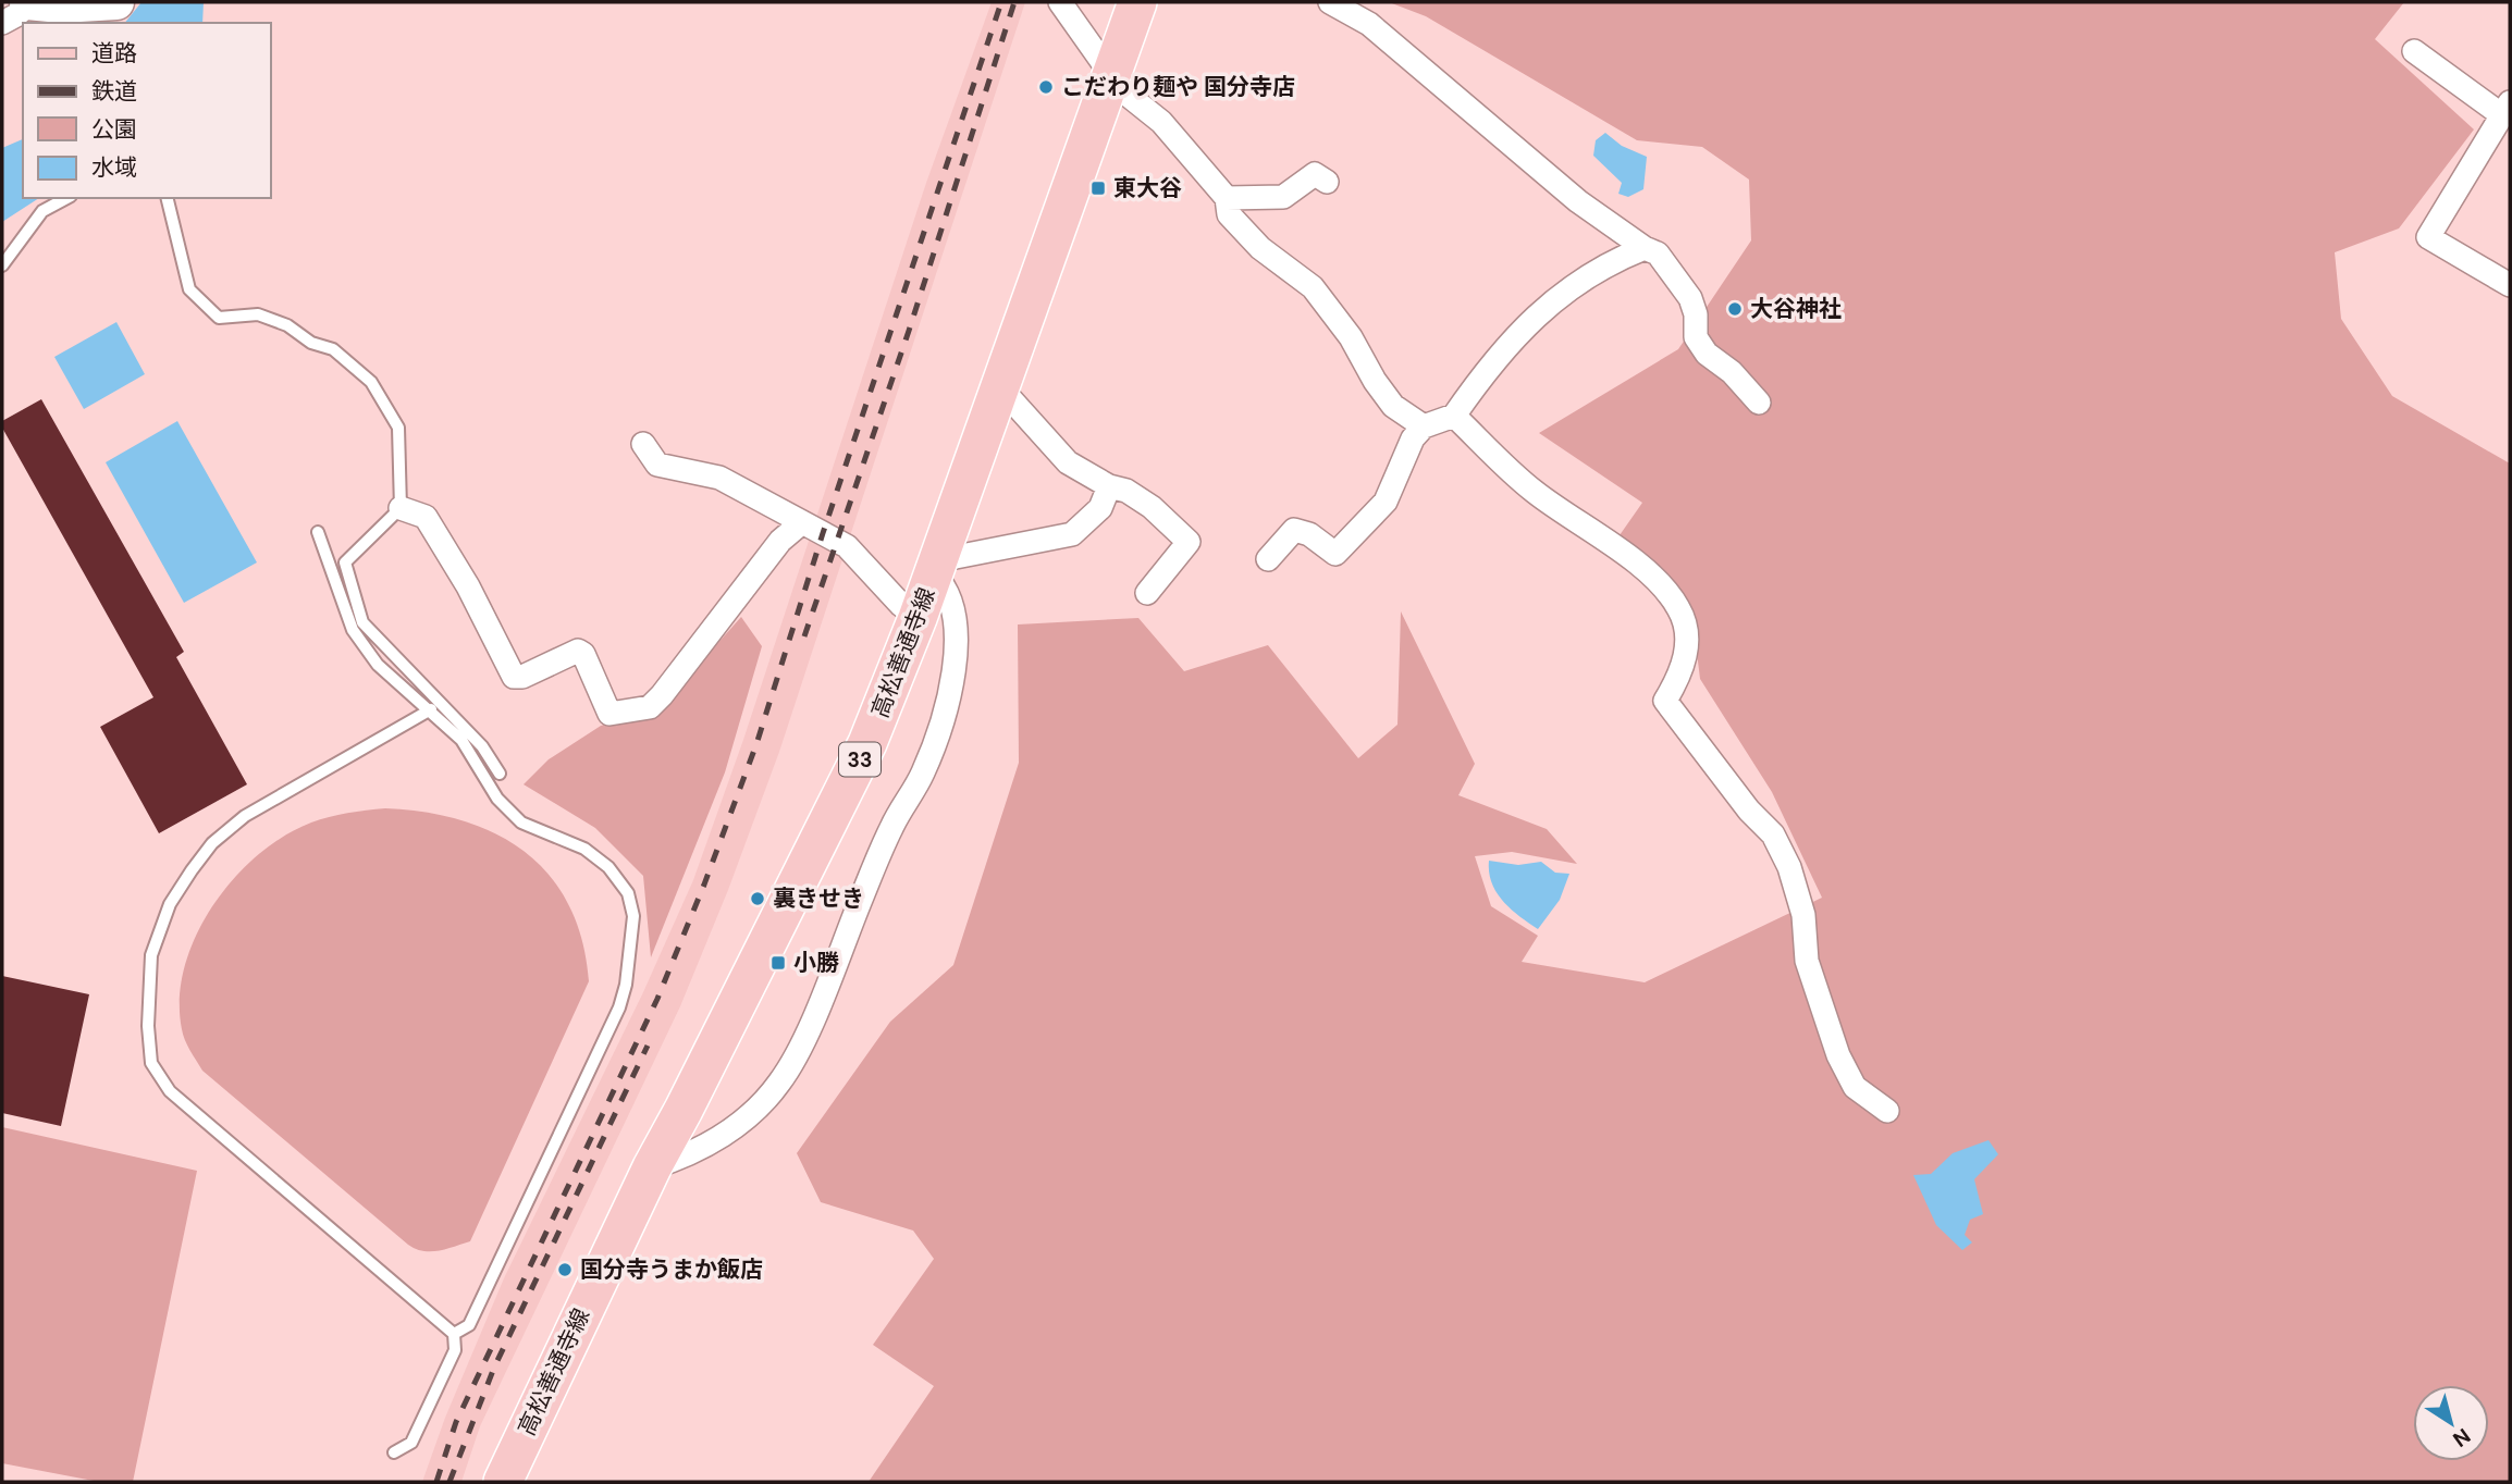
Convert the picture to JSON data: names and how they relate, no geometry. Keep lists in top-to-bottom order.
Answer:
{
  "streets": {
    "main road": ["高松善通寺線", "33"]
  },
  "places": {
    "other": [
      "こだわり麺や 国分寺店",
      "大谷神社",
      "裏きせき",
      "国分寺うまか飯店"
    ],
    "transit": ["東大谷", "小勝"]
  },
  "legend": [
    "道路",
    "鉄道",
    "公園",
    "水域"
  ],
  "north": "bottom right"
}
